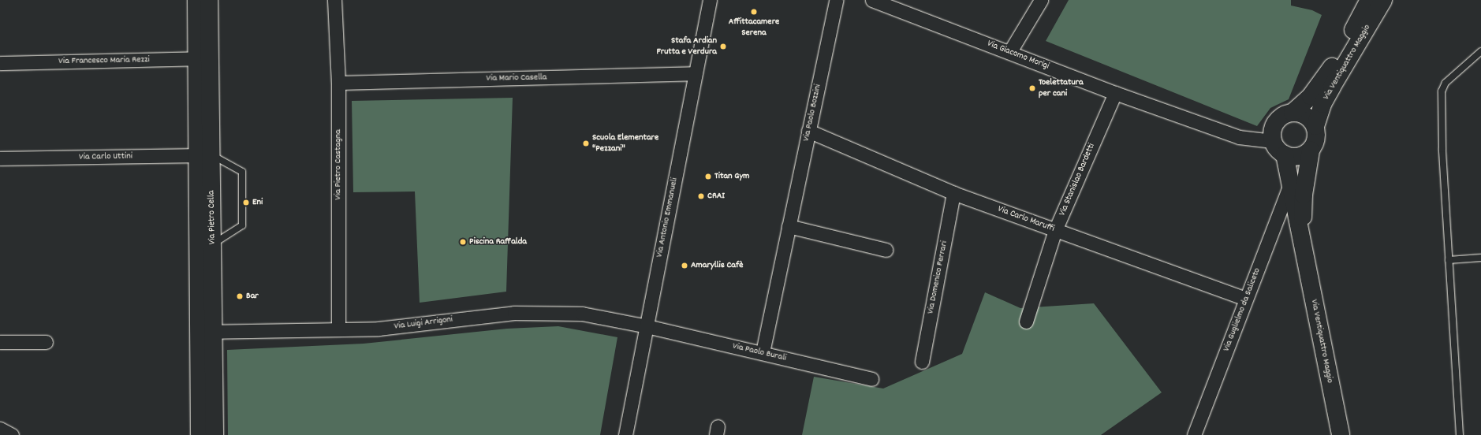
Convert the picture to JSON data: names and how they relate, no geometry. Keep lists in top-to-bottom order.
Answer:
{
  "streets": {
    "main road": ["Via Ventiquattro Maggio", "Via Pietro Cella"],
    "street": [
      "Via Giacomo Morigi",
      "Via Francesco Maria Rezzi",
      "Via Mario Casella",
      "Via Paolo Bozzini",
      "Via Carlo Uttini",
      "Via Pietro Castagna",
      "Via Stanislao Bardetti",
      "Via Antonio Emmanueli",
      "Via Carlo Maruffi",
      "Via Domenico Ferrari",
      "Via Guglielmo da Saliceto",
      "Via Luigi Arrigoni",
      "Via Paolo Burali"
    ]
  },
  "crossings": [
    ["Via Giacomo Morigi", "Via Ventiquattro Maggio"],
    ["Via Giacomo Morigi", "Via Stanislao Bardetti"],
    ["Via Francesco Maria Rezzi", "Via Pietro Cella"],
    ["Via Ventiquattro Maggio", "Via Guglielmo da Saliceto"],
    ["Via Mario Casella", "Via Pietro Castagna"],
    ["Via Mario Casella", "Via Antonio Emmanueli"],
    ["Via Paolo Bozzini", "Via Carlo Maruffi"],
    ["Via Paolo Bozzini", "Via Paolo Burali"],
    ["Via Carlo Uttini", "Via Pietro Cella"],
    ["Via Pietro Castagna", "Via Luigi Arrigoni"],
    ["Via Stanislao Bardetti", "Via Carlo Maruffi"],
    ["Via Pietro Cella", "Via Luigi Arrigoni"],
    ["Via Antonio Emmanueli", "Via Luigi Arrigoni"],
    ["Via Antonio Emmanueli", "Via Paolo Burali"],
    ["Via Carlo Maruffi", "Via Domenico Ferrari"],
    ["Via Carlo Maruffi", "Via Guglielmo da Saliceto"],
    ["Via Luigi Arrigoni", "Via Paolo Burali"]
  ],
  "places": [
    "Affittacamere Serena",
    "Stafa Ardian Frutta e Verdura",
    "Toelettatura per cani",
    "Scuola Elementare \"Pezzani\"",
    "Titan Gym",
    "CRAI",
    "Eni",
    "Piscina Raffalda",
    "Amaryllis Cafè",
    "Bar"
  ]
}
